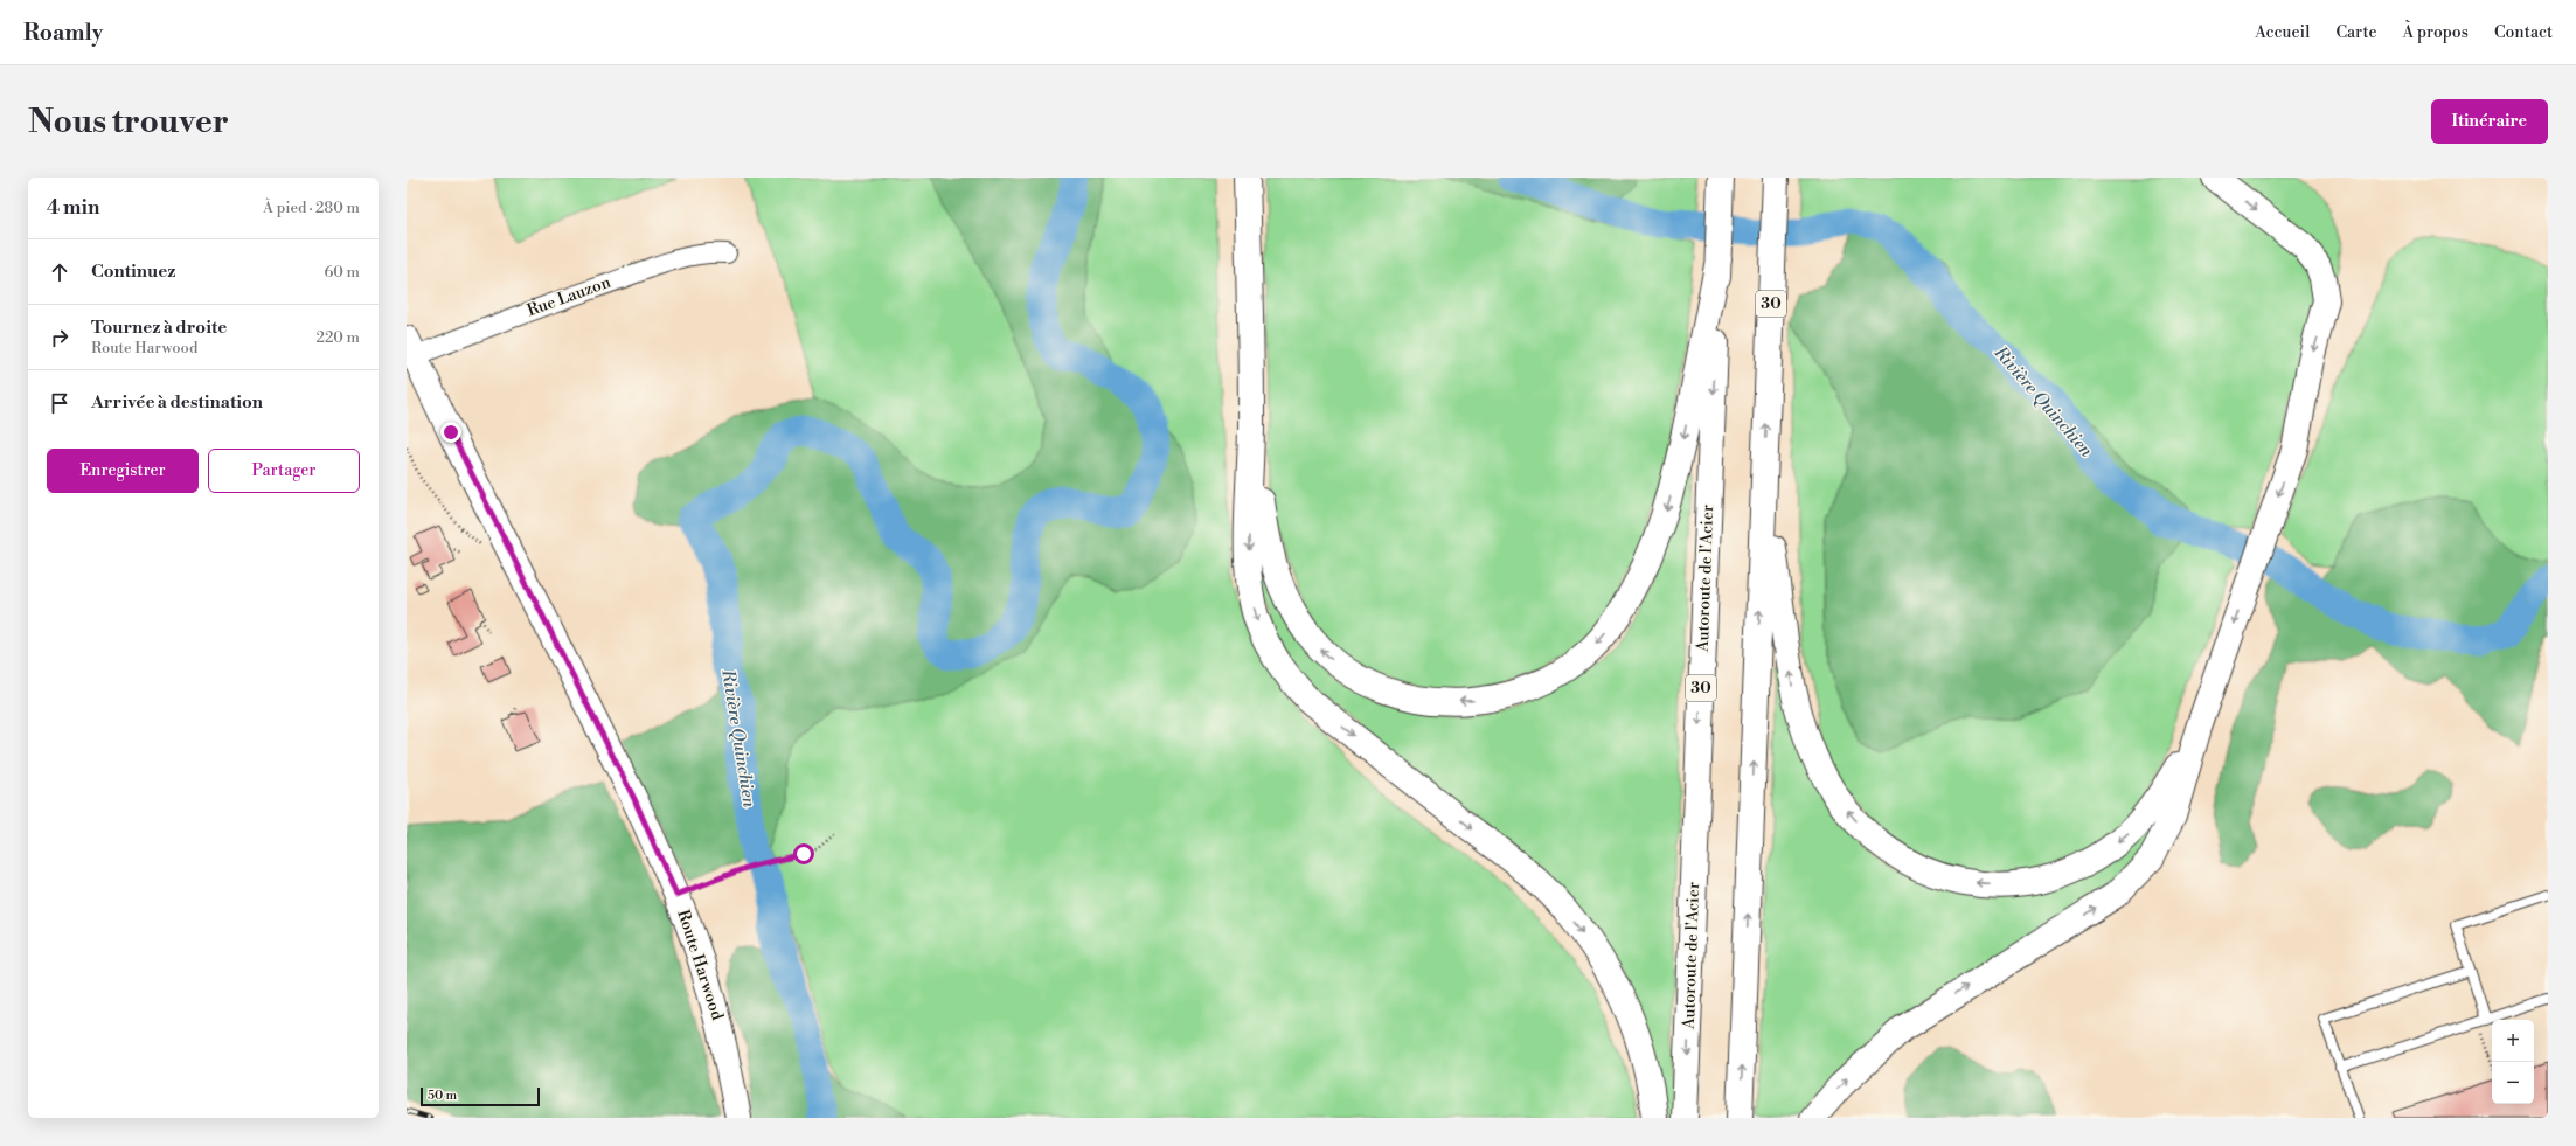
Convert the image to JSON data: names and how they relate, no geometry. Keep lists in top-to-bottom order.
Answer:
{
  "streets": {
    "main road": ["30", "Autoroute de l'Acier", "Route Harwood"],
    "street": ["Rue Lauzon"]
  },
  "crossings": [
    ["Rue Lauzon", "Route Harwood"]
  ],
  "water": ["Rivière Quinchien"],
  "scale_bar": "50 m",
  "page": {
    "header": "Roamly",
    "nav": [
      "Accueil",
      "Carte",
      "À propos",
      "Contact"
    ],
    "buttons": [
      "Itinéraire",
      ["Enregistrer", "Partager"]
    ],
    "title": "Nous trouver",
    "heading": ["4 min", "À pied · 280 m"],
    "list": [
      ["Continuez", "60 m"],
      ["Tournez à droite", "Route Harwood", "220 m"],
      "Arrivée à destination"
    ],
    "map_buttons": ["+", "−"],
    "scale": "50 m"
  }
}
